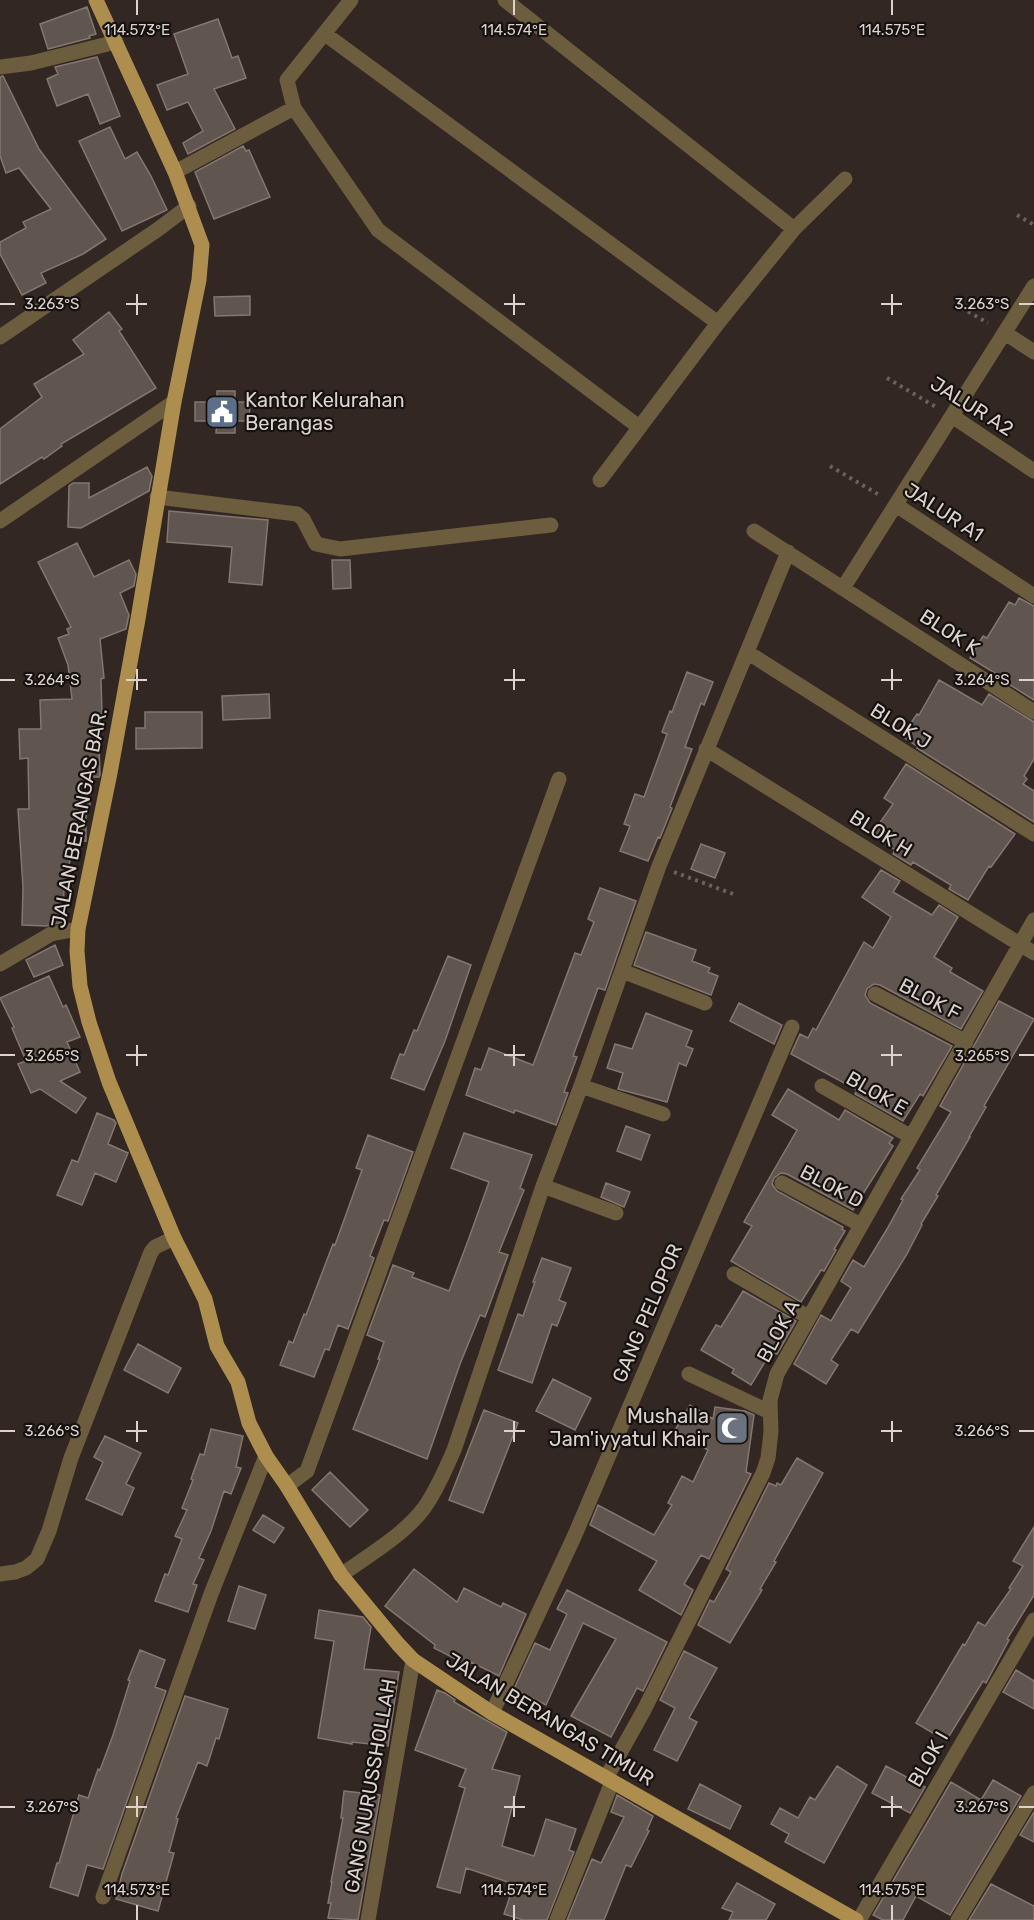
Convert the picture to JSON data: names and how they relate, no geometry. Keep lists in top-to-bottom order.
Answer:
{
  "streets": {
    "main road": ["JALAN BERANGAS BAR.", "JALAN BERANGAS TIMUR"],
    "street": [
      "JALUR A2",
      "JALUR A1",
      "BLOK K",
      "BLOK J",
      "BLOK H",
      "BLOK F",
      "BLOK E",
      "BLOK D",
      "GANG PELOPOR",
      "BLOK A",
      "BLOK I",
      "GANG NURUSSHOLLAH"
    ]
  },
  "crossings": [
    ["JALAN BERANGAS BAR.", "JALAN BERANGAS TIMUR"],
    ["BLOK H", "BLOK A"],
    ["BLOK F", "BLOK A"],
    ["BLOK E", "BLOK A"],
    ["BLOK D", "BLOK A"],
    ["GANG PELOPOR", "JALAN BERANGAS TIMUR"],
    ["BLOK A", "JALAN BERANGAS TIMUR"],
    ["JALAN BERANGAS TIMUR", "BLOK I"],
    ["JALAN BERANGAS TIMUR", "GANG NURUSSHOLLAH"]
  ],
  "places": {
    "public building": ["Kantor Kelurahan Berangas"],
    "mosque": ["Mushalla Jam'iyyatul Khair"]
  },
  "coordinates": [
    "114.573°E",
    "114.574°E",
    "114.575°E",
    "3.263°S",
    "3.264°S",
    "3.265°S",
    "3.266°S",
    "3.267°S"
  ]
}
